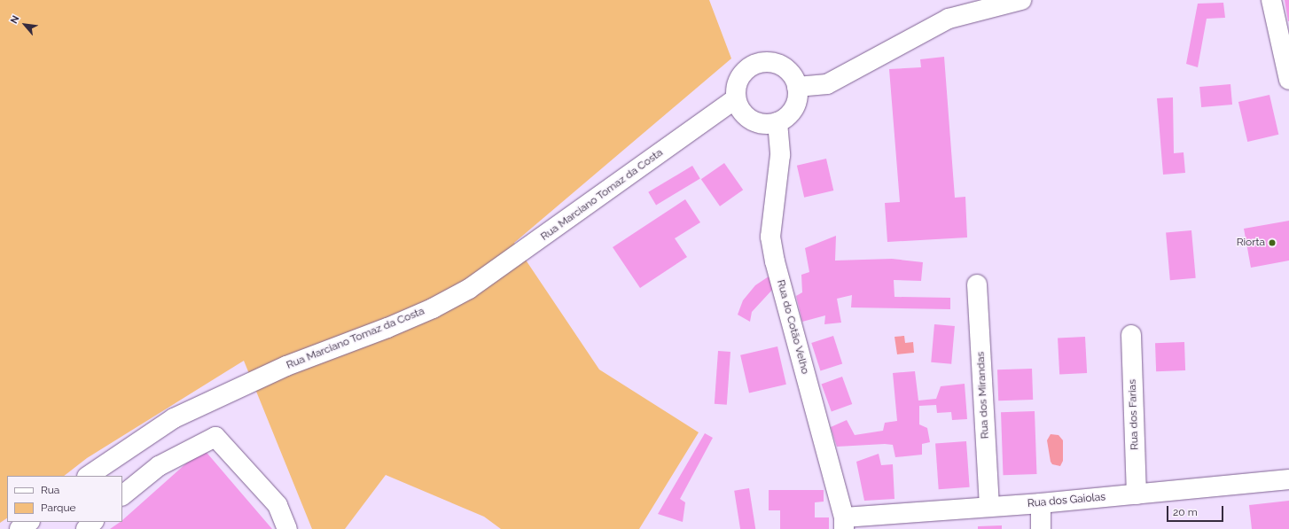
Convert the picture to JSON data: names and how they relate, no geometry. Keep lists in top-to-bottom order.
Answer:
{
  "streets": {
    "street": [
      "Rua Marciano Tomaz da Costa",
      "Rua do Cotão Velho",
      "Rua dos Mirandas",
      "Rua dos Farias",
      "Rua dos Gaiolas"
    ]
  },
  "crossings": [
    ["Rua Marciano Tomaz da Costa", "Rua do Cotão Velho"],
    ["Rua do Cotão Velho", "Rua dos Gaiolas"],
    ["Rua dos Mirandas", "Rua dos Gaiolas"],
    ["Rua dos Farias", "Rua dos Gaiolas"]
  ],
  "places": ["Riorta"],
  "legend": ["Rua", "Parque"],
  "scale_bar": "20 m",
  "north": "top left"
}
